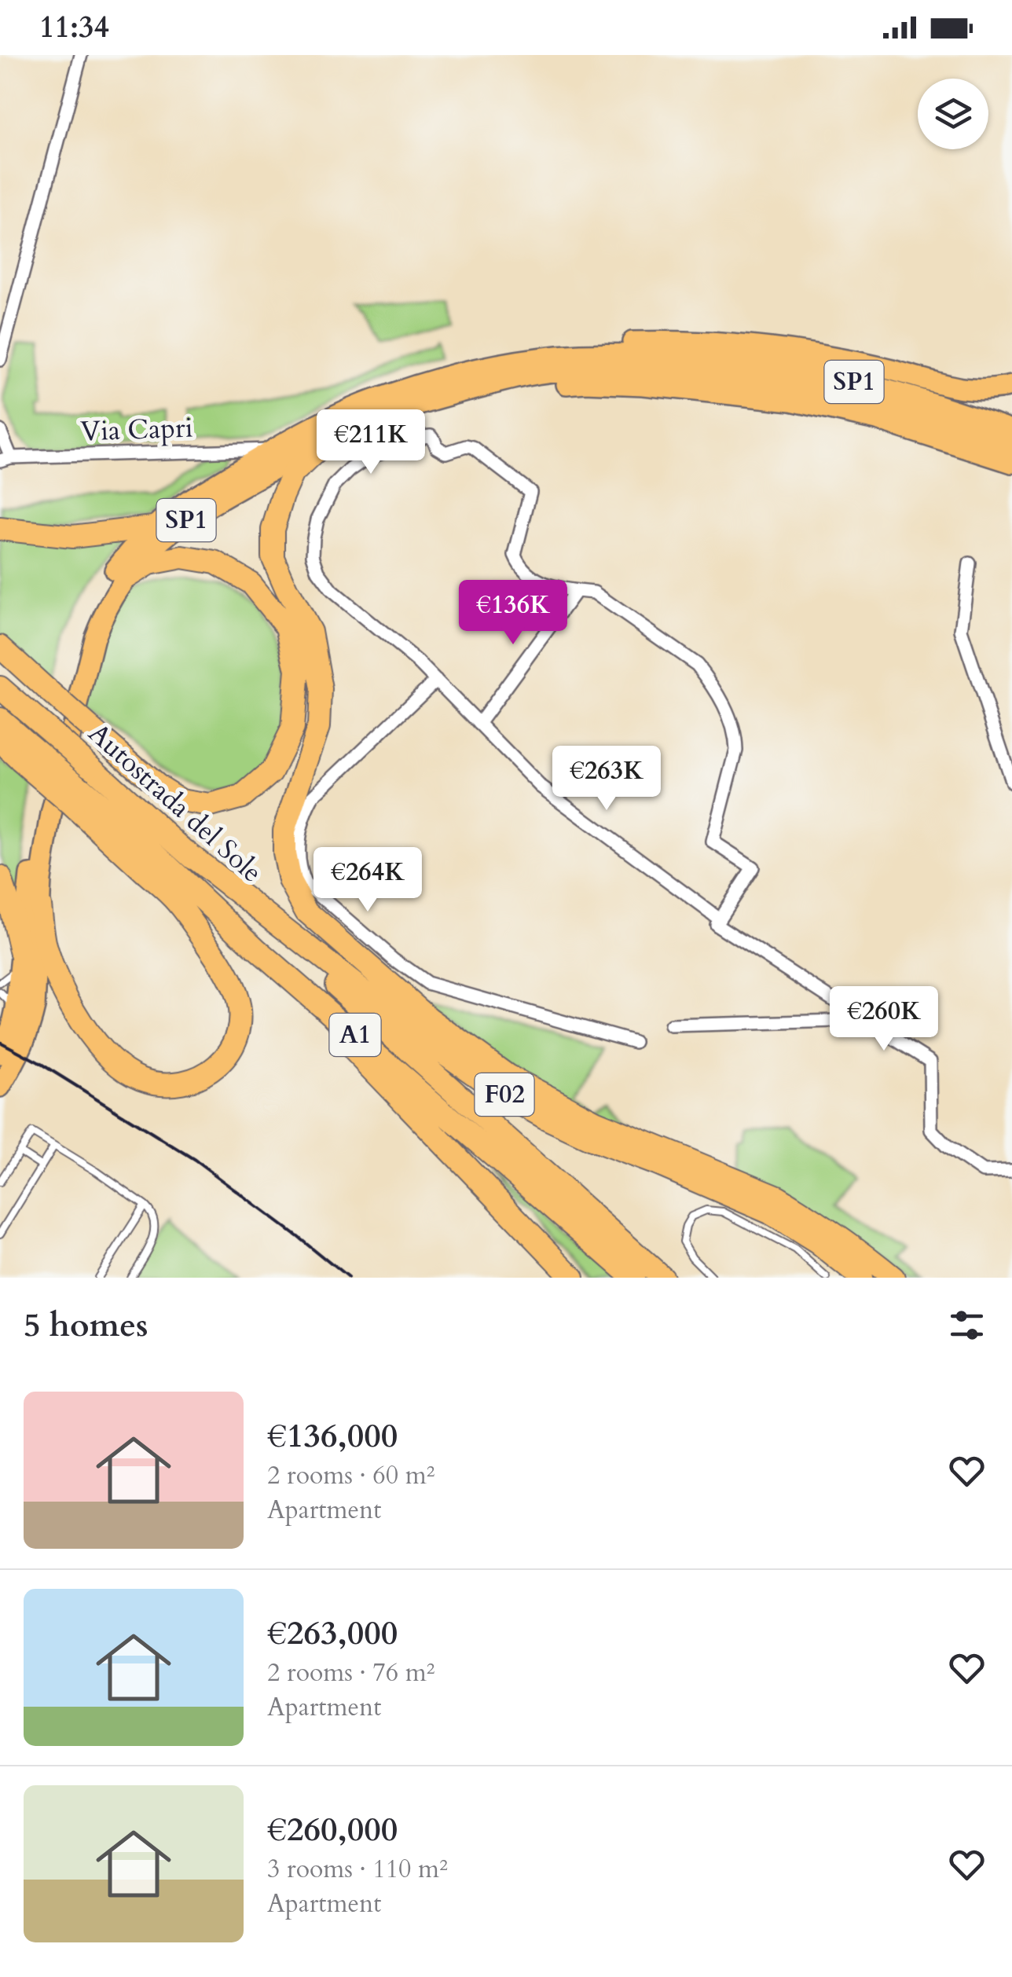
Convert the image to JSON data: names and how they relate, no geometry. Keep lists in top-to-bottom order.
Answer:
{
  "streets": {
    "highway": [
      "SP1",
      "Autostrada del Sole",
      "A1",
      "F02"
    ],
    "street": ["Via Capri"]
  },
  "crossings": [
    ["SP1", "Via Capri"],
    ["Autostrada del Sole", "F02"]
  ],
  "page": {
    "status": "11:34",
    "price": [
      "€211K",
      "€136K",
      "€263K",
      "€264K",
      "€260K"
    ],
    "heading": "5 homes",
    "list": [
      {
        "name": "€136,000",
        "note": "2 rooms · 60 m² · Apartment"
      },
      {
        "name": "€263,000",
        "note": "2 rooms · 76 m² · Apartment"
      },
      {
        "name": "€260,000",
        "note": "3 rooms · 110 m² · Apartment"
      }
    ]
  }
}
